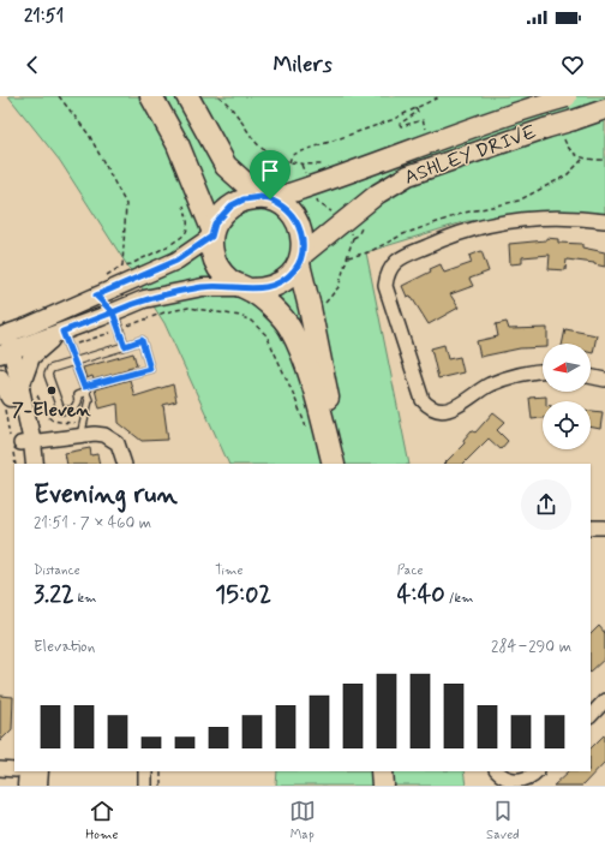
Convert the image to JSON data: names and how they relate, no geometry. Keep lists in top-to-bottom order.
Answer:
{
  "streets": {
    "main road": ["ASHLEY DRIVE"]
  },
  "places": ["7-Eleven"],
  "north": "left",
  "page": {
    "status": "21:51",
    "header": "Milers",
    "heading": ["Evening run", "21:51 · 7 × 460 m"],
    "stats": [
      ["Distance", "3.22 km"],
      ["Time", "15:02"],
      ["Pace", "4:40 /km"]
    ],
    "chart": ["Elevation", "284–290 m"],
    "tabs": ["Home", "Map", "Saved"]
  }
}
